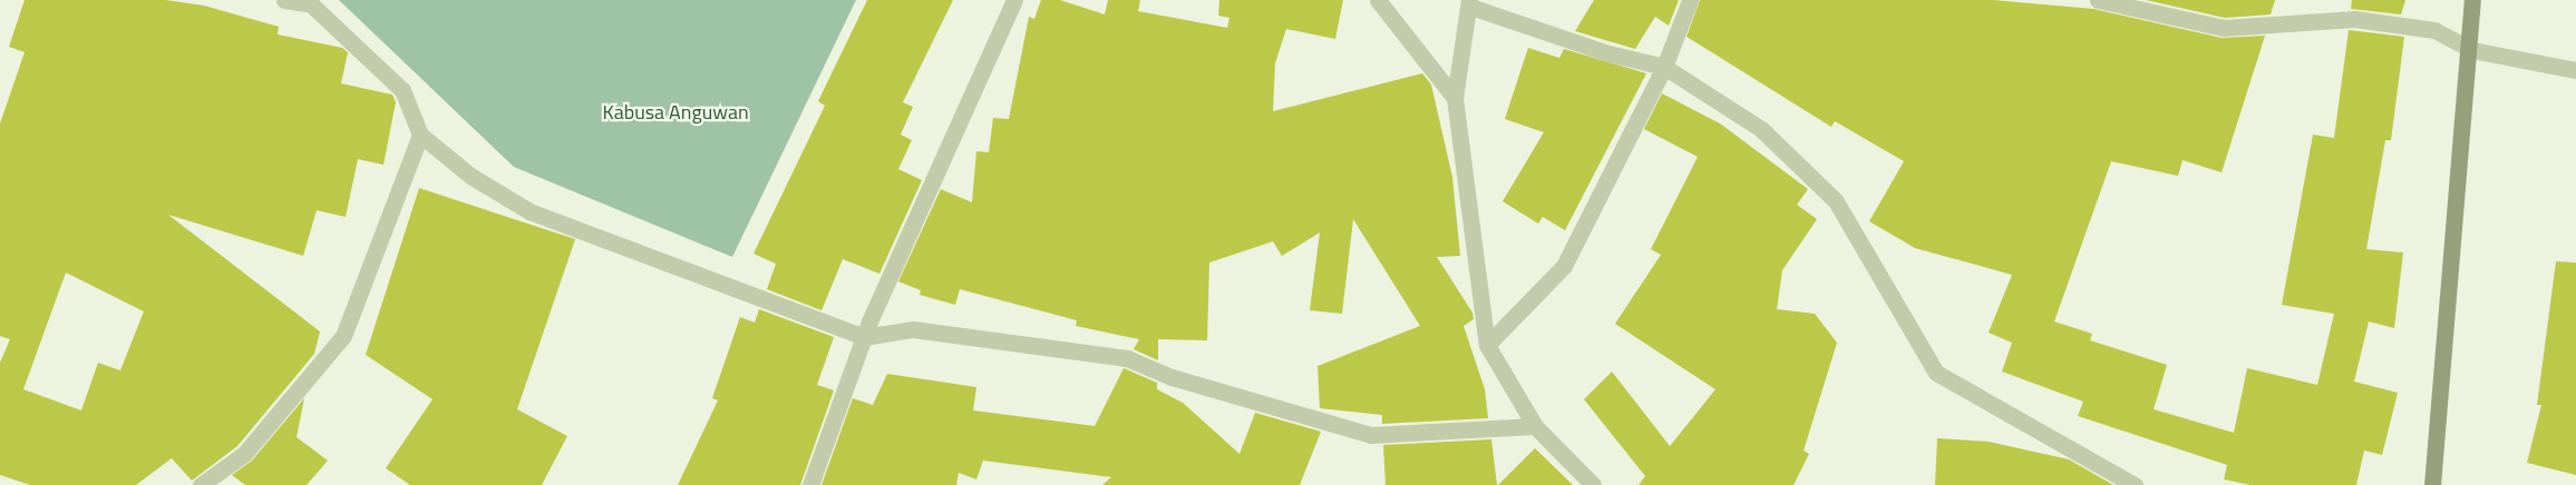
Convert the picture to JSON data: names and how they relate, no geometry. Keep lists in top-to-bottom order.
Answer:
{
  "parks": ["Kabusa Anguwan"]
}
